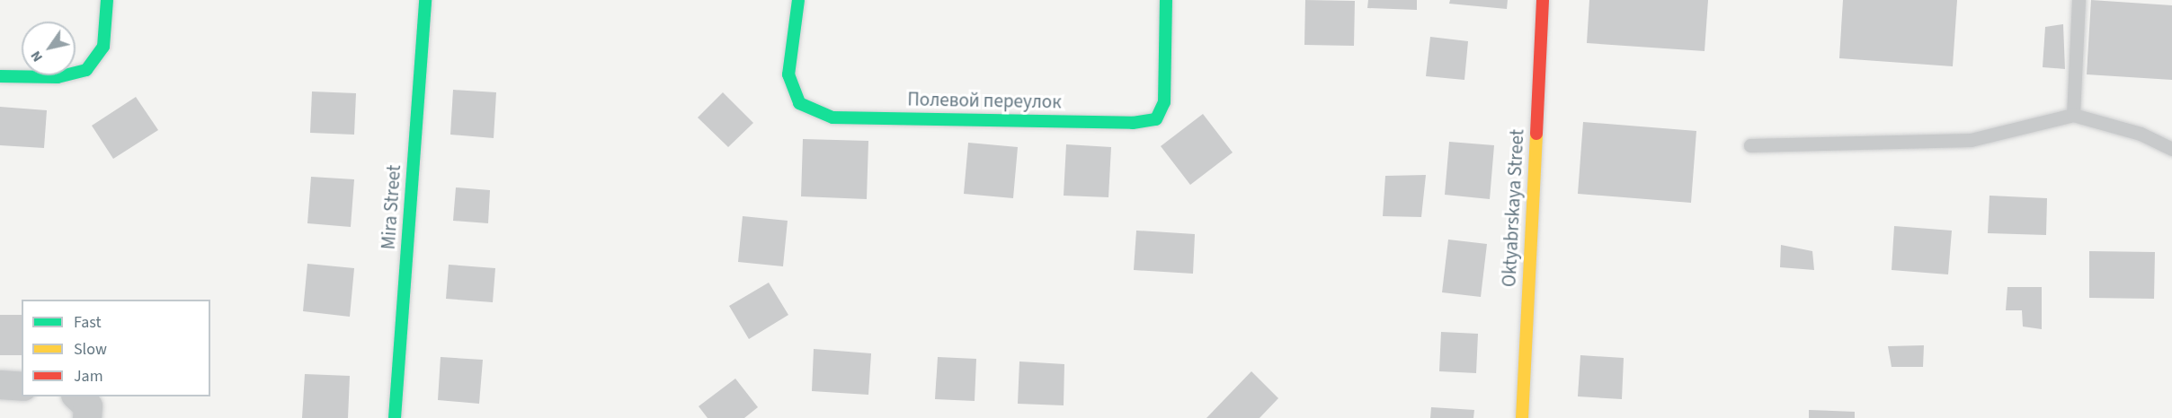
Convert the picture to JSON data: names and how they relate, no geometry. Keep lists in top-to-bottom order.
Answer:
{
  "streets": {
    "street": ["Полевой переулок", "Mira Street", "Oktyabrskaya Street"]
  },
  "legend": ["Fast", "Slow", "Jam"],
  "north": "bottom left"
}
